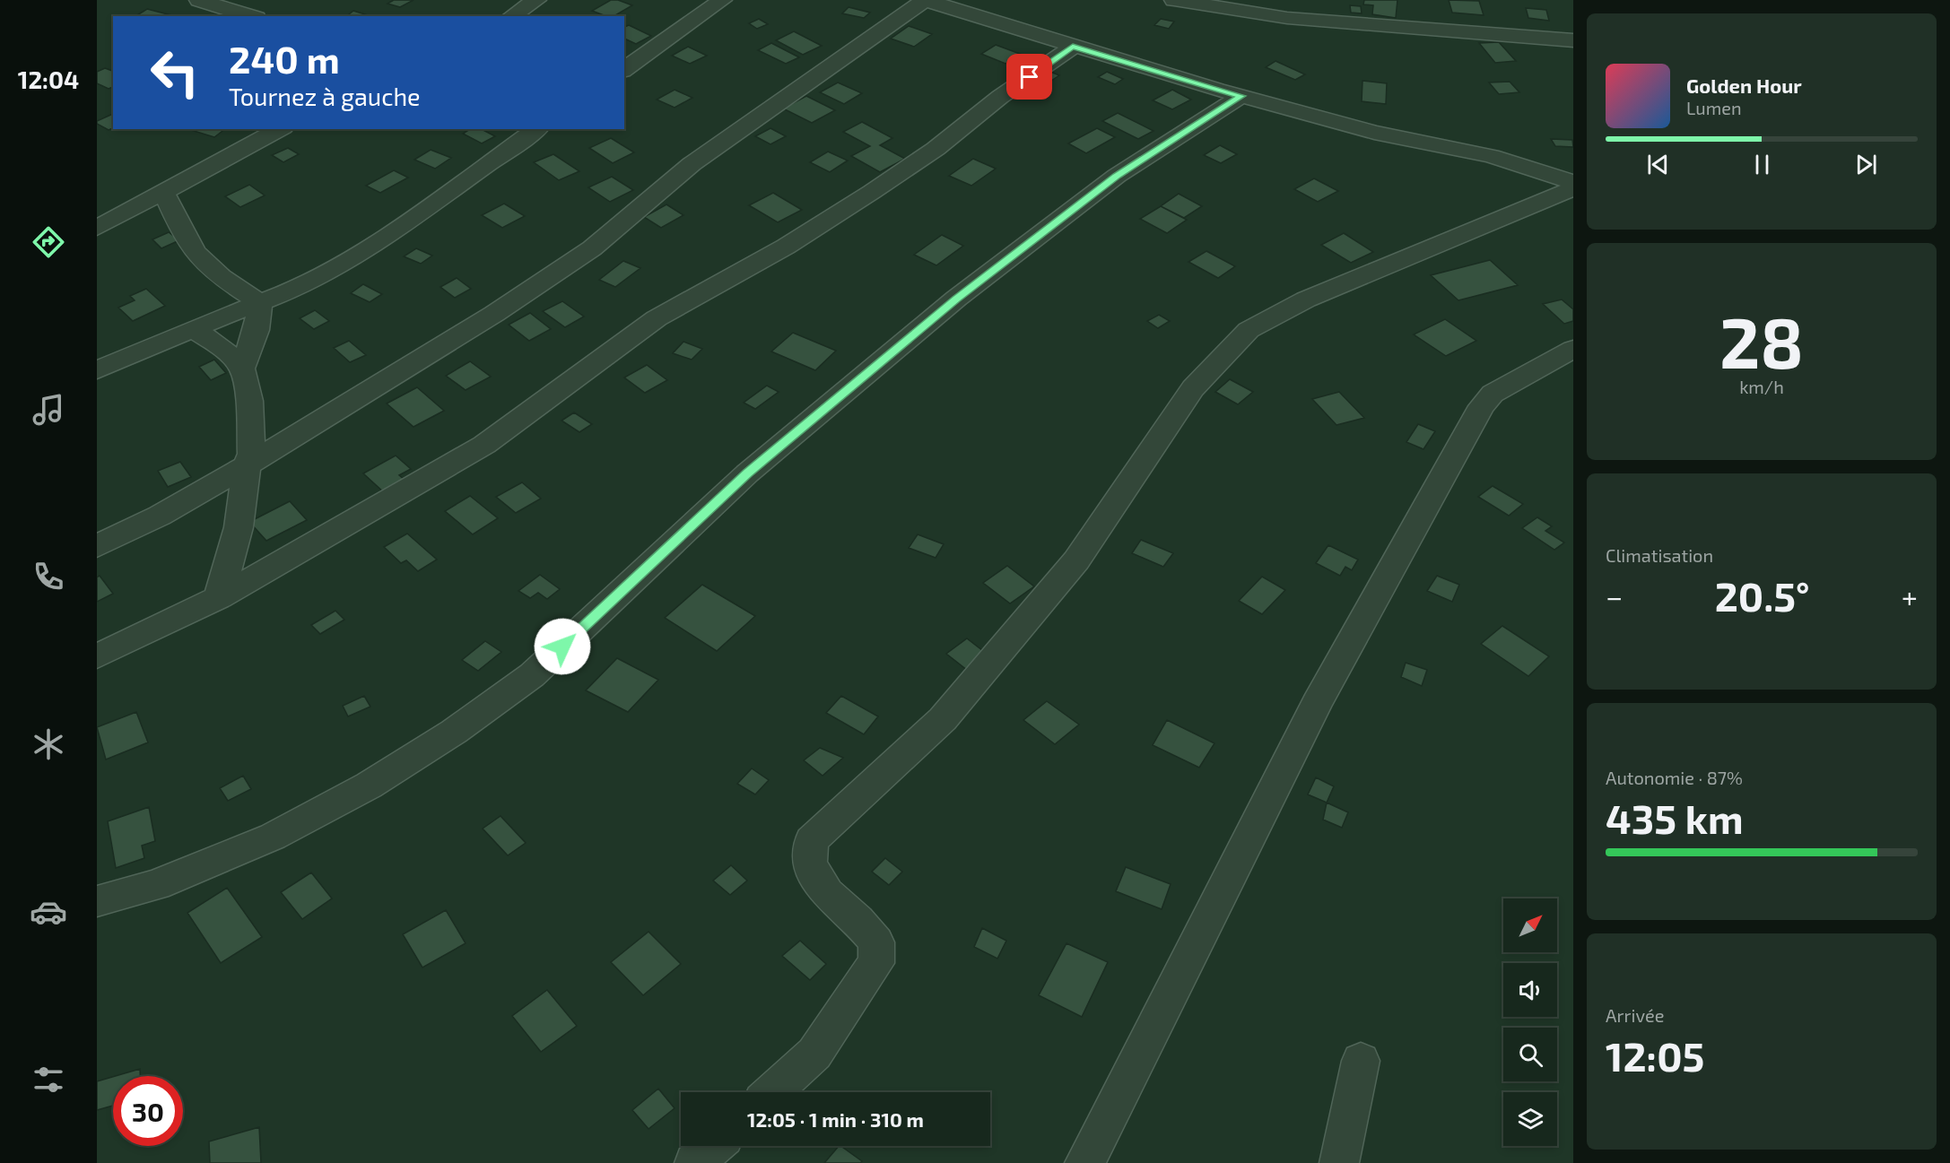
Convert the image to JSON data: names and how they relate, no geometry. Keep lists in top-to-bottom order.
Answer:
{
  "north": "top right",
  "page": {
    "tabs": "12:04",
    "turn": ["240 m", "Tournez à gauche"],
    "song": ["Golden Hour", "Lumen"],
    "tile": [
      ["28", "km/h"],
      "Climatisation",
      ["Autonomie · 87%", "435 km"],
      ["Arrivée", "12:05"]
    ],
    "heat": ["−", "20.5°", "+"],
    "limit": "30",
    "trip": "12:05 · 1 min · 310 m"
  }
}
